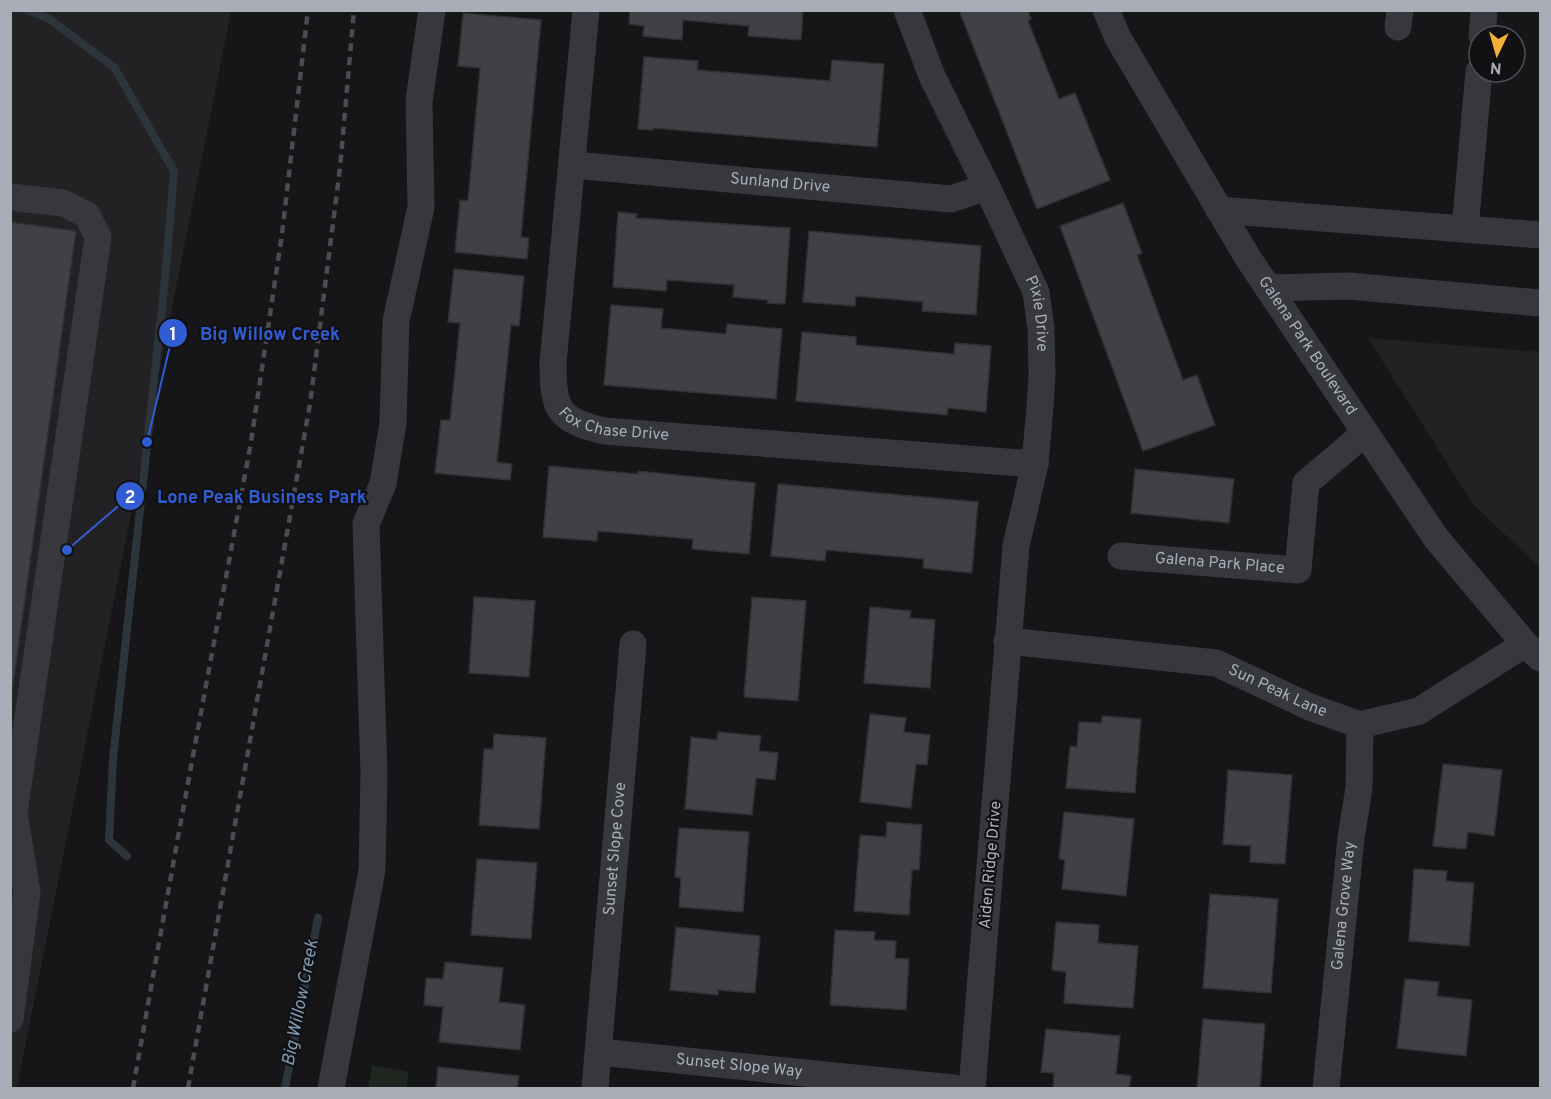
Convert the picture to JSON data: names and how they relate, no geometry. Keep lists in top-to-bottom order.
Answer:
{
  "streets": {
    "street": [
      "Sunland Drive",
      "Pixie Drive",
      "Galena Park Boulevard",
      "Fox Chase Drive",
      "Galena Park Place",
      "Sun Peak Lane",
      "Sunset Slope Cove",
      "Aiden Ridge Drive",
      "Galena Grove Way",
      "Sunset Slope Way"
    ]
  },
  "crossings": [
    ["Sunland Drive", "Pixie Drive"],
    ["Sunland Drive", "Fox Chase Drive"],
    ["Pixie Drive", "Fox Chase Drive"],
    ["Pixie Drive", "Sun Peak Lane"],
    ["Pixie Drive", "Aiden Ridge Drive"],
    ["Galena Park Boulevard", "Galena Park Place"],
    ["Sun Peak Lane", "Aiden Ridge Drive"],
    ["Sun Peak Lane", "Galena Grove Way"],
    ["Sunset Slope Cove", "Sunset Slope Way"]
  ],
  "water": ["Big Willow Creek"],
  "places": ["Big Willow Creek", "Lone Peak Business Park"],
  "north": "bottom"
}
